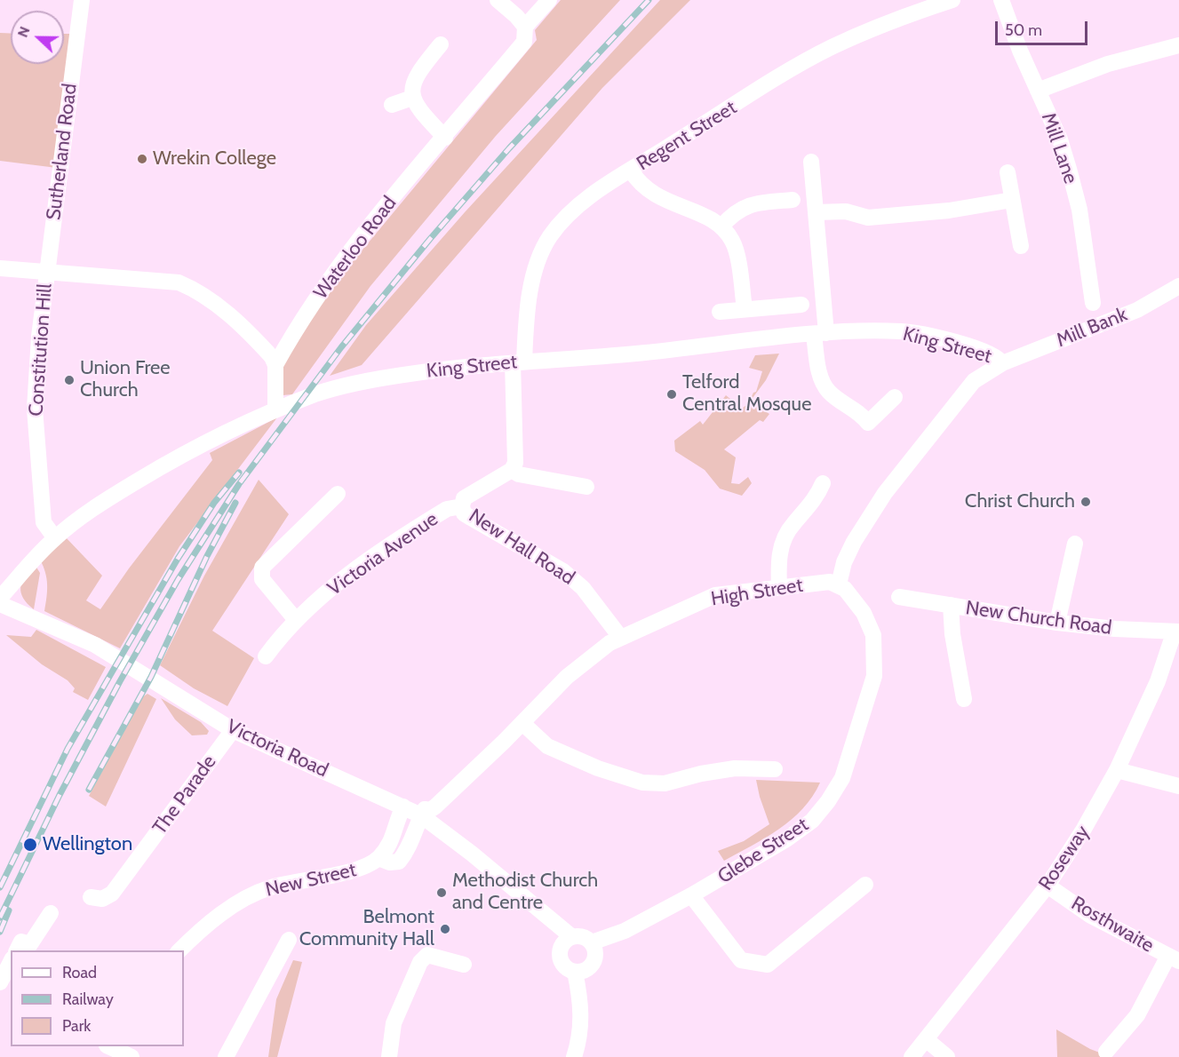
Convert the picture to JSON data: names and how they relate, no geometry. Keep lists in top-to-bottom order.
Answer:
{
  "streets": {
    "street": [
      "Regent Street",
      "Mill Lane",
      "Sutherland Road",
      "Waterloo Road",
      "Mill Bank",
      "King Street",
      "Constitution Hill",
      "New Hall Road",
      "Victoria Avenue",
      "High Street",
      "New Church Road",
      "Victoria Road",
      "The Parade",
      "Glebe Street",
      "Roseway",
      "New Street",
      "Rosthwaite"
    ]
  },
  "crossings": [
    ["Regent Street", "King Street"],
    ["Sutherland Road", "Constitution Hill"],
    ["Waterloo Road", "Constitution Hill"],
    ["Mill Bank", "King Street"],
    ["King Street", "Constitution Hill"],
    ["New Hall Road", "Victoria Avenue"],
    ["New Hall Road", "High Street"],
    ["High Street", "Victoria Road"],
    ["High Street", "Glebe Street"],
    ["New Church Road", "Roseway"],
    ["Victoria Road", "The Parade"],
    ["Victoria Road", "Glebe Street"],
    ["Victoria Road", "New Street"],
    ["Roseway", "Rosthwaite"]
  ],
  "places": [
    "Wrekin College",
    "Union Free Church",
    "Telford Central Mosque",
    "Christ Church",
    "Wellington",
    "Methodist Church and Centre",
    "Belmont Community Hall"
  ],
  "legend": ["Road", "Railway", "Park"],
  "scale_bar": "50 m",
  "north": "left"
}
